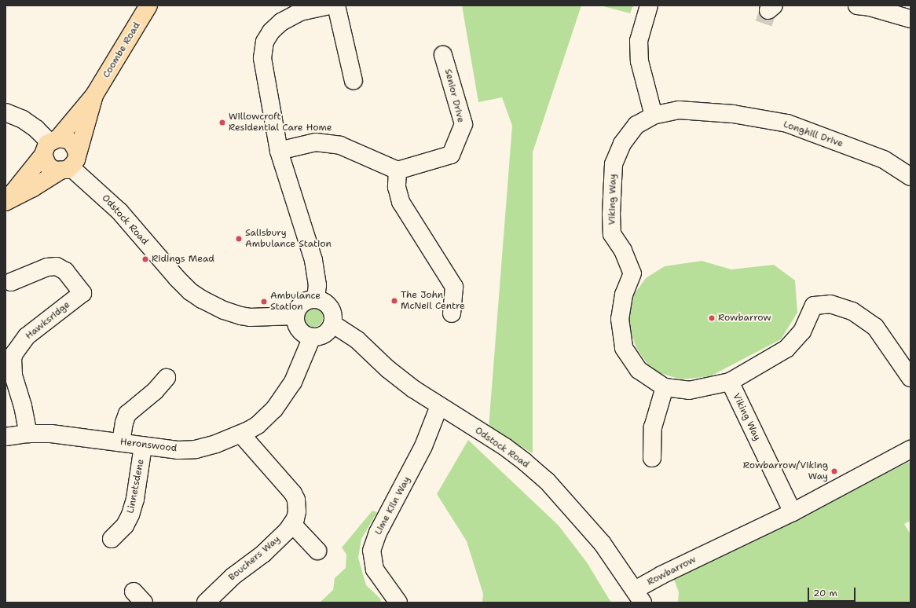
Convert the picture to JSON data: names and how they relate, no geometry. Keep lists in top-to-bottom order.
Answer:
{
  "streets": {
    "highway": ["Coombe Road"],
    "street": [
      "Senior Drive",
      "Longhill Drive",
      "Viking Way",
      "Odstock Road",
      "Hawksridge",
      "Heronswood",
      "Linnetsdene",
      "Lime Kiln Way",
      "Bouchers Way",
      "Rowbarrow"
    ]
  },
  "crossings": [
    ["Coombe Road", "Odstock Road"],
    ["Longhill Drive", "Viking Way"],
    ["Viking Way", "Rowbarrow"],
    ["Odstock Road", "Heronswood"],
    ["Odstock Road", "Lime Kiln Way"],
    ["Odstock Road", "Rowbarrow"],
    ["Hawksridge", "Heronswood"],
    ["Heronswood", "Linnetsdene"],
    ["Heronswood", "Bouchers Way"]
  ],
  "places": [
    "Willowcroft Residential Care Home",
    "Salisbury Ambulance Station",
    "Ridings Mead",
    "The John McNeil Centre",
    "Ambulance Station",
    "Rowbarrow",
    "Rowbarrow/Viking Way"
  ],
  "scale_bar": "20 m"
}
